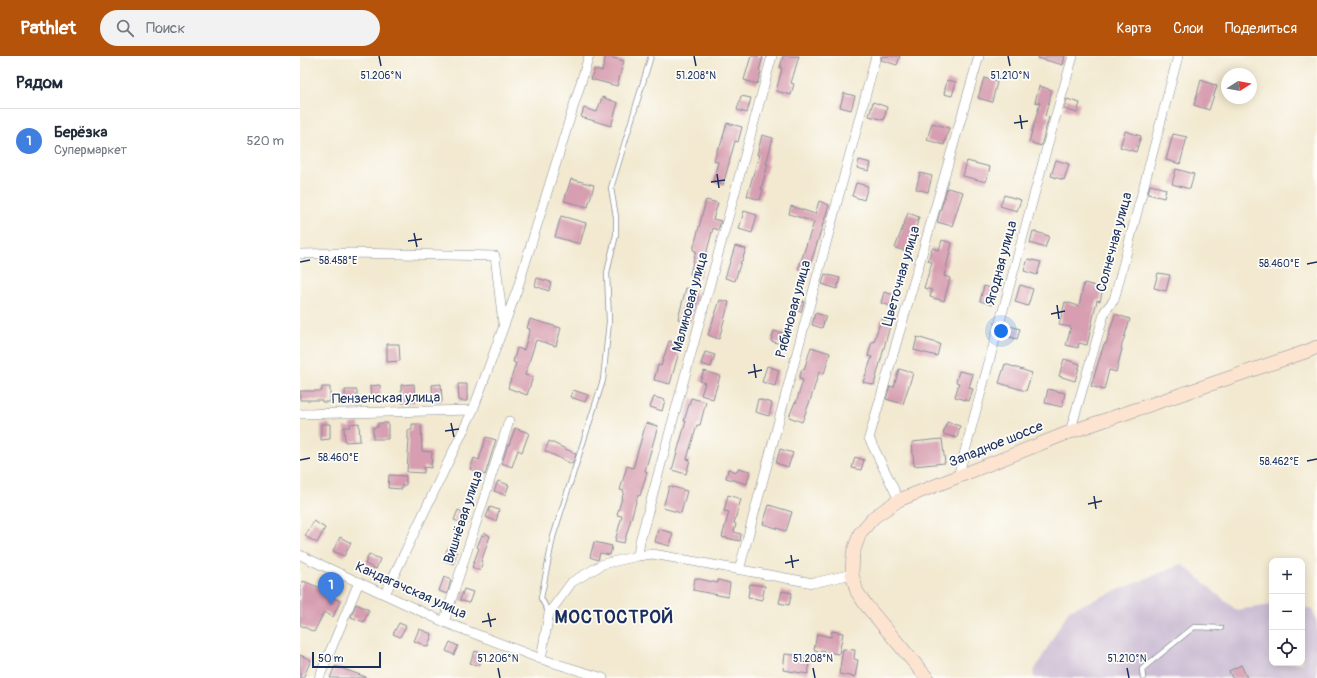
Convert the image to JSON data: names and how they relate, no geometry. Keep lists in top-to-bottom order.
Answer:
{
  "streets": {
    "main road": ["Западное шоссе"],
    "street": [
      "Солнечная улица",
      "Ягодная улица",
      "Цветочная улица",
      "Малиновая улица",
      "Рябиновая улица",
      "Пензенская улица",
      "Вишнёвая улица",
      "Кандагачская улица"
    ]
  },
  "crossings": [
    ["Солнечная улица", "Западное шоссе"],
    ["Ягодная улица", "Западное шоссе"],
    ["Цветочная улица", "Западное шоссе"],
    ["Вишнёвая улица", "Кандагачская улица"]
  ],
  "districts": ["МОСТОСТРОЙ"],
  "scale_bar": "50 m",
  "north": "right",
  "page": {
    "header": "Pathlet",
    "search": "Поиск",
    "nav": ["Карта", "Слои", "Поделиться"],
    "heading": "Рядом",
    "list": [
      {
        "mark": "1",
        "name": "Берёзка",
        "note": "Супермаркет",
        "value": "520 m"
      }
    ],
    "map_buttons": ["+", "−"],
    "pins": "1",
    "scale": "50 m"
  },
  "coordinates": [
    "51.206°N",
    "51.208°N",
    "51.210°N",
    "58.458°E",
    "58.460°E",
    "58.462°E"
  ]
}
